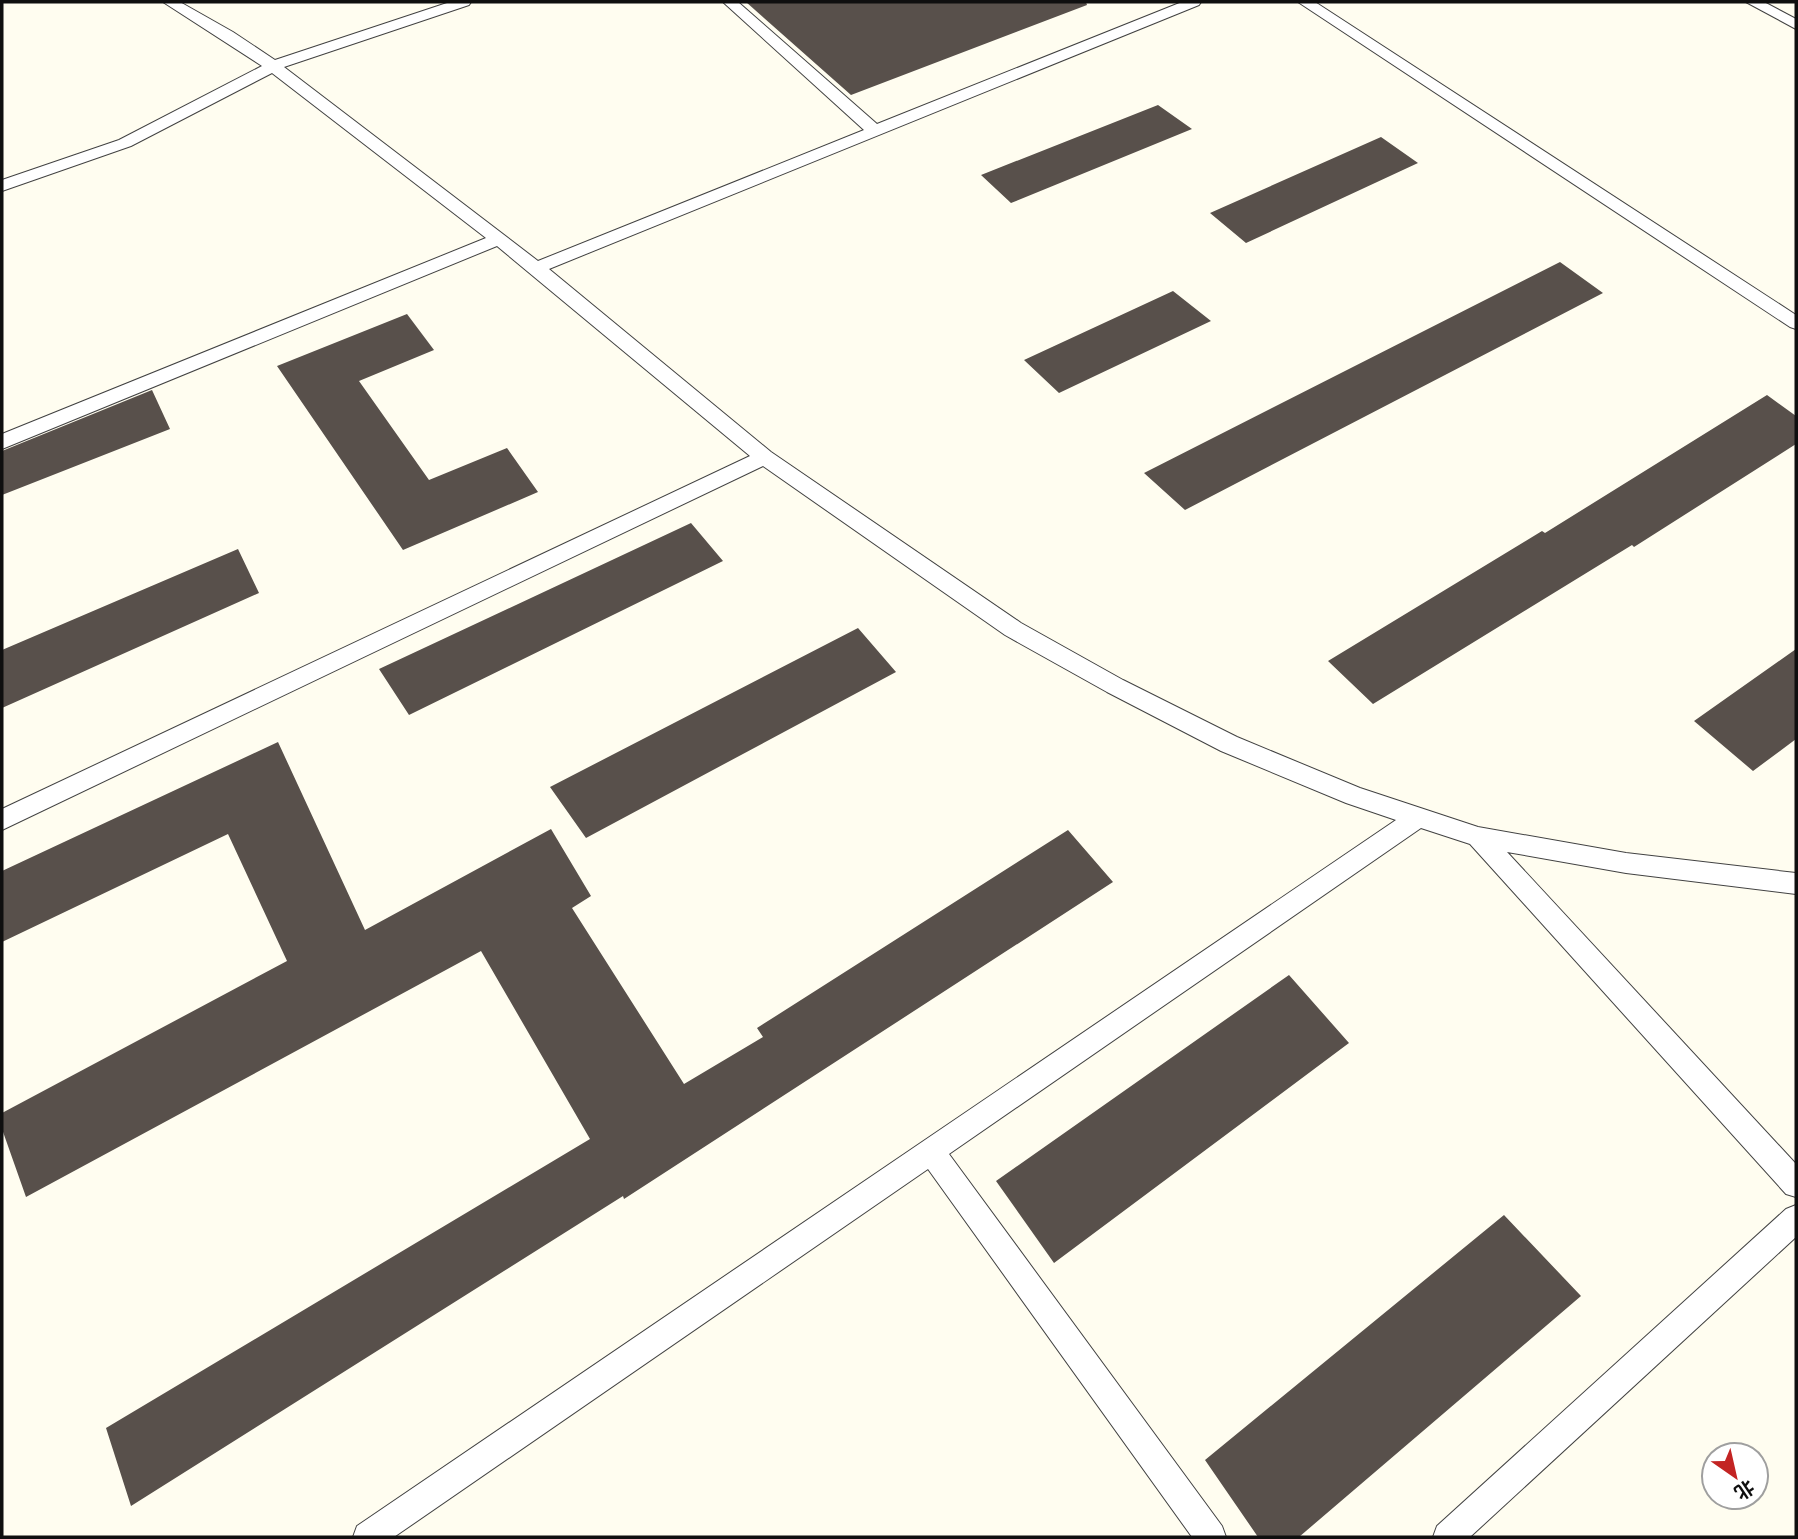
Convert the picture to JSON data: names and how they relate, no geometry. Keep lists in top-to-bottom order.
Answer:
{
  "north": "bottom right"
}
